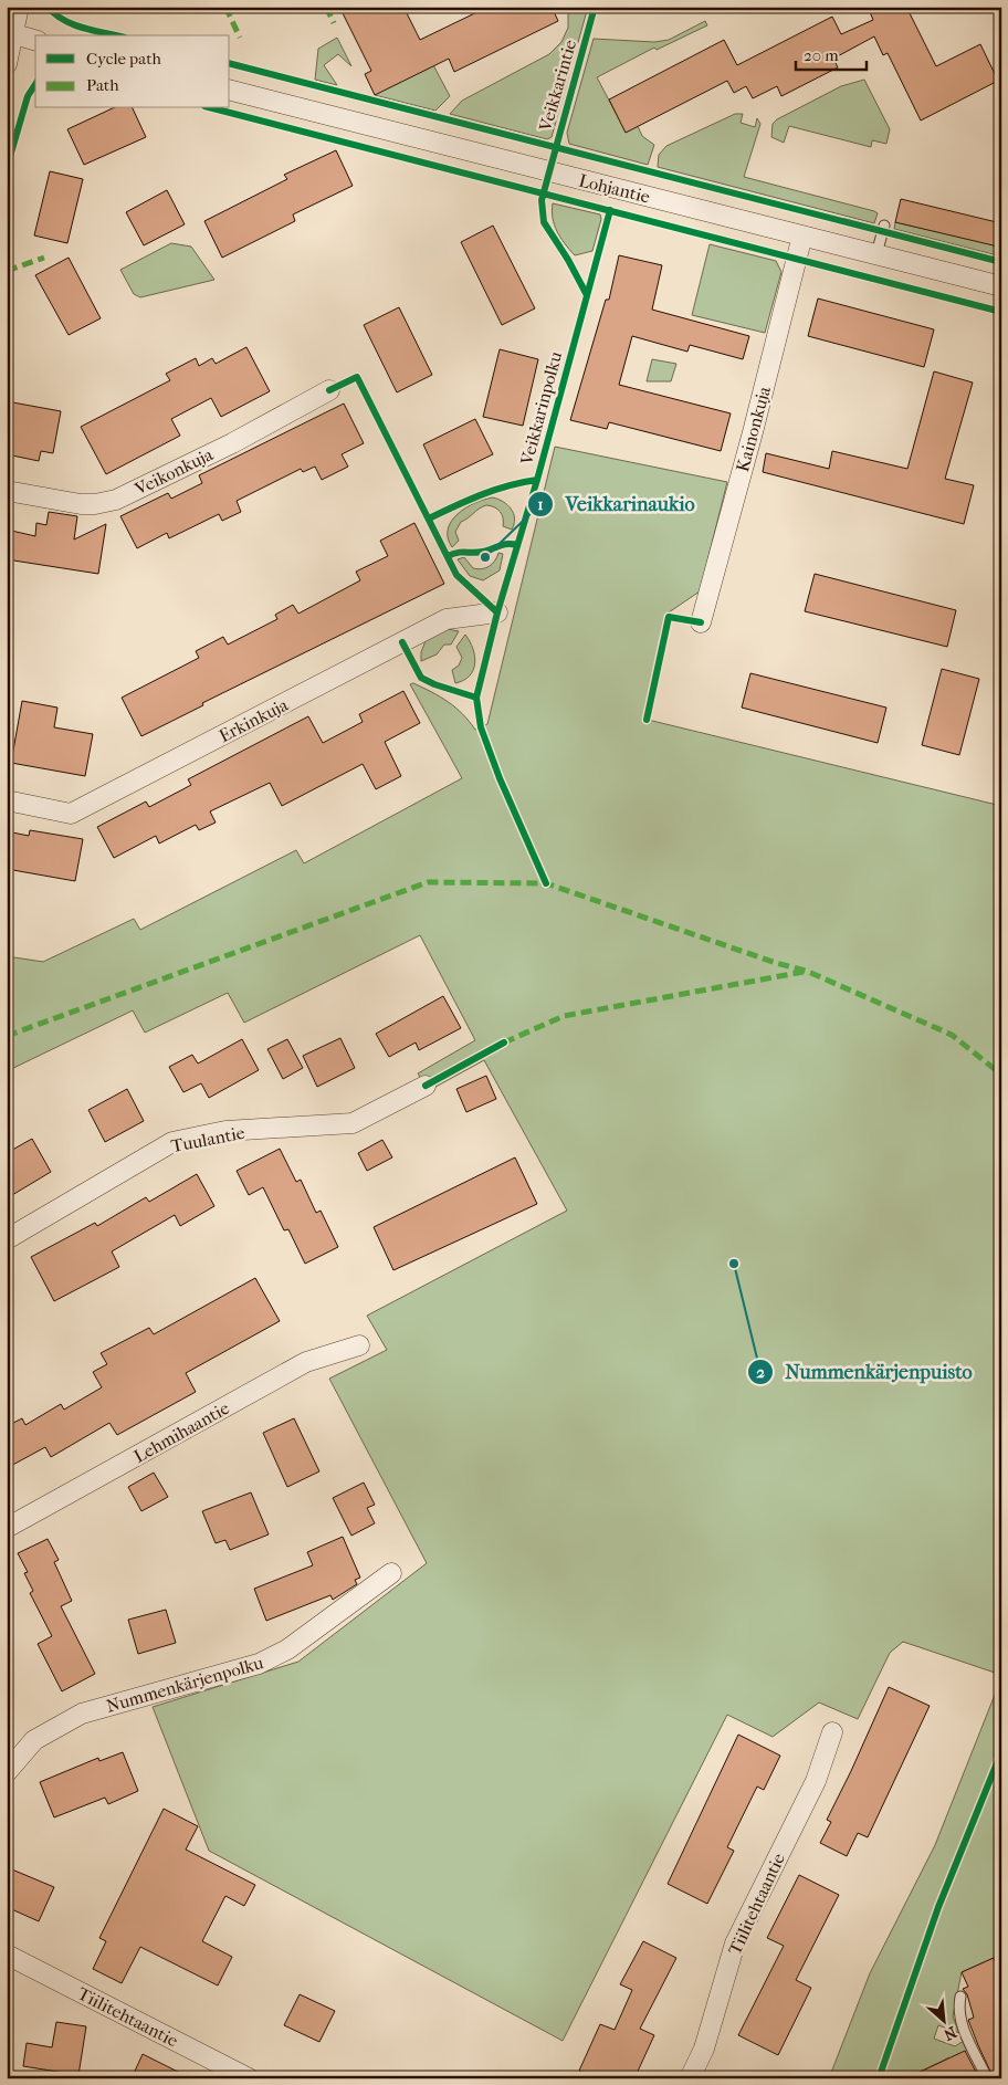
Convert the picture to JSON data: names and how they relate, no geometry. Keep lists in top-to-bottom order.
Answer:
{
  "streets": {
    "street": [
      "Lohjantie",
      "Kainonkuja",
      "Veikonkuja",
      "Erkinkuja",
      "Tuulantie",
      "Lehmihaantie",
      "Nummenkärjenpolku",
      "Tiilitehtaantie"
    ],
    "cycle path": ["Veikkarintie", "Veikkarinpolku"]
  },
  "crossings": [
    ["Lohjantie", "Kainonkuja"]
  ],
  "places": ["Veikkarinaukio", "Nummenkärjenpuisto"],
  "legend": ["Cycle path", "Path"],
  "scale_bar": "20 m",
  "north": "bottom right"
}
